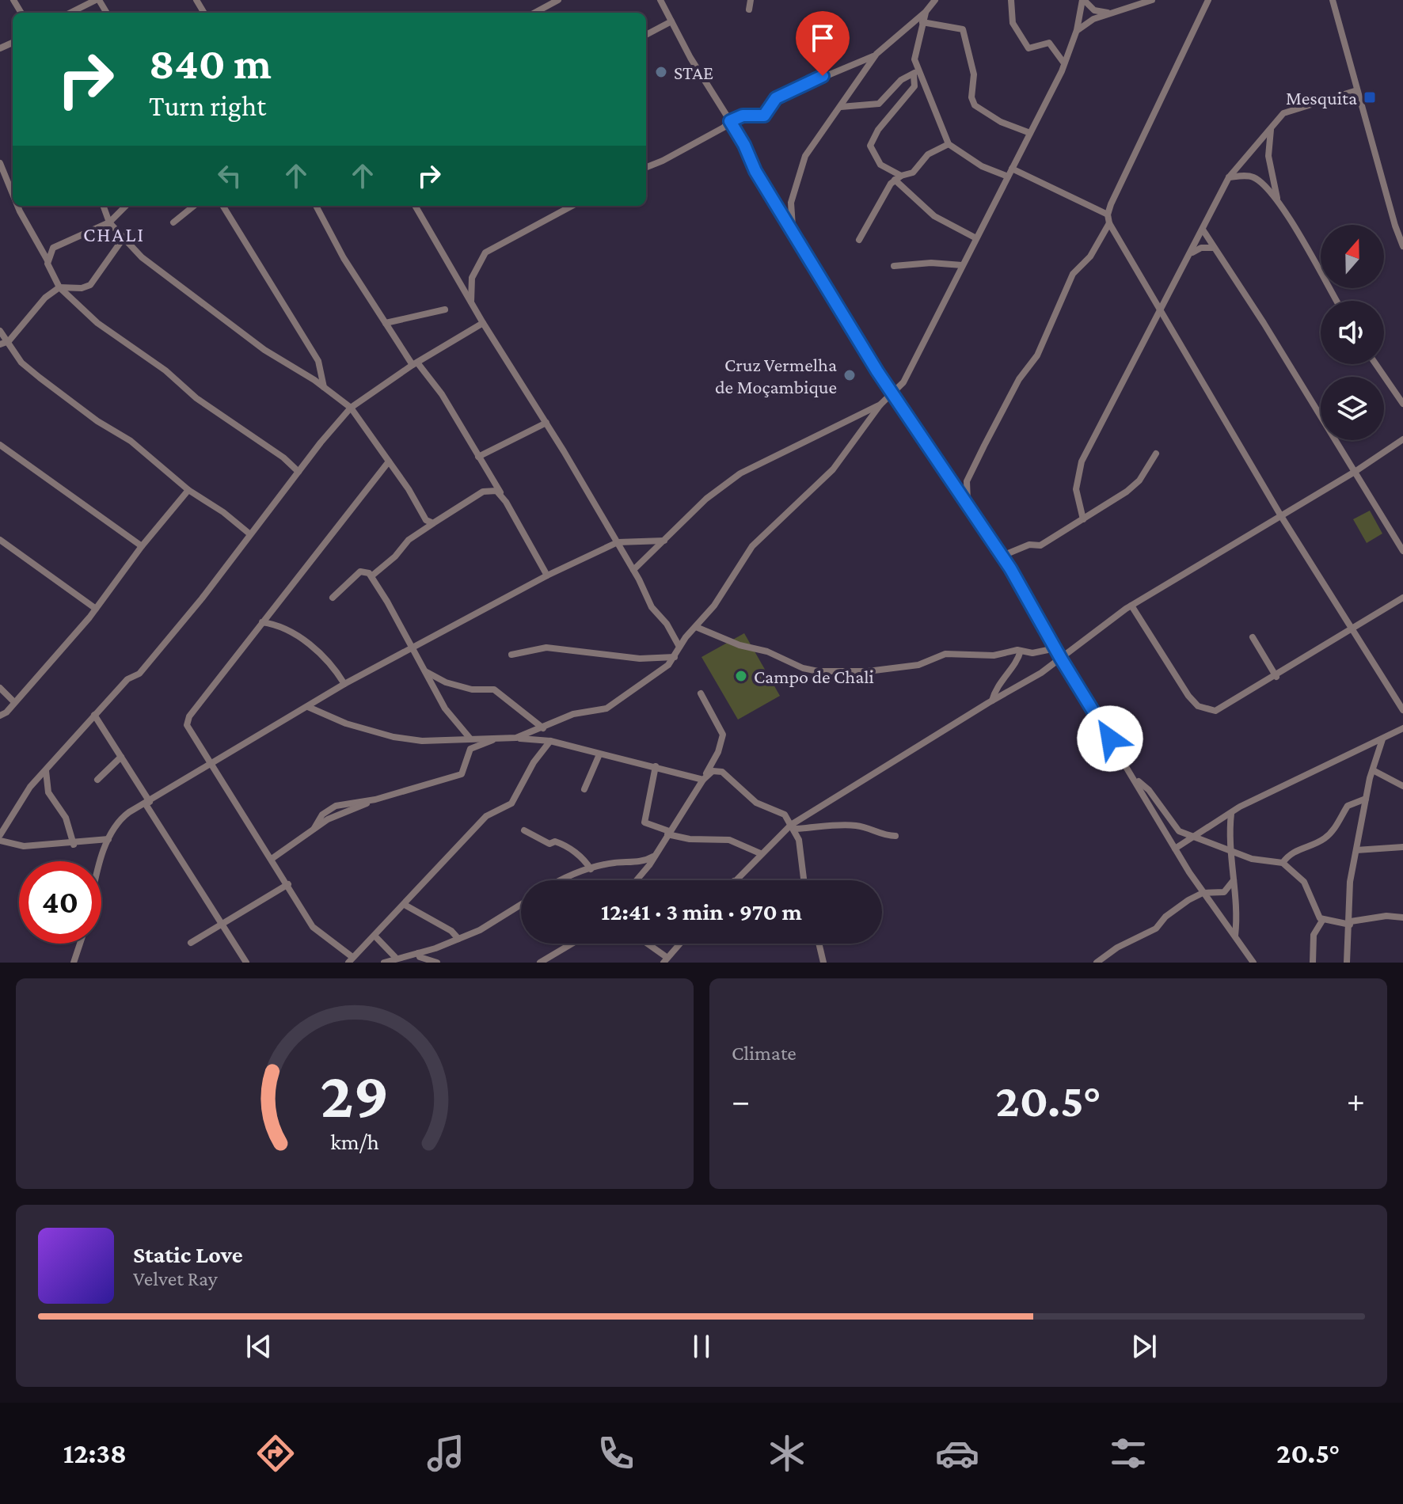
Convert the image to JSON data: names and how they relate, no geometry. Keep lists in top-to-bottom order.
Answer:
{
  "districts": ["CHALI"],
  "places": {
    "other": ["STAE", "Cruz Vermelha de Moçambique", "Campo de Chali"],
    "transit": ["Mesquita"]
  },
  "north": "top",
  "page": {
    "turn": ["840 m", "Turn right"],
    "limit": "40",
    "trip": "12:41 · 3 min · 970 m",
    "tile": "Climate",
    "heat": ["−", "20.5°", "+"],
    "song": ["Static Love", "Velvet Ray"],
    "tabs": ["12:38", "20.5°"],
    "gauge": ["29", "km/h"]
  }
}
